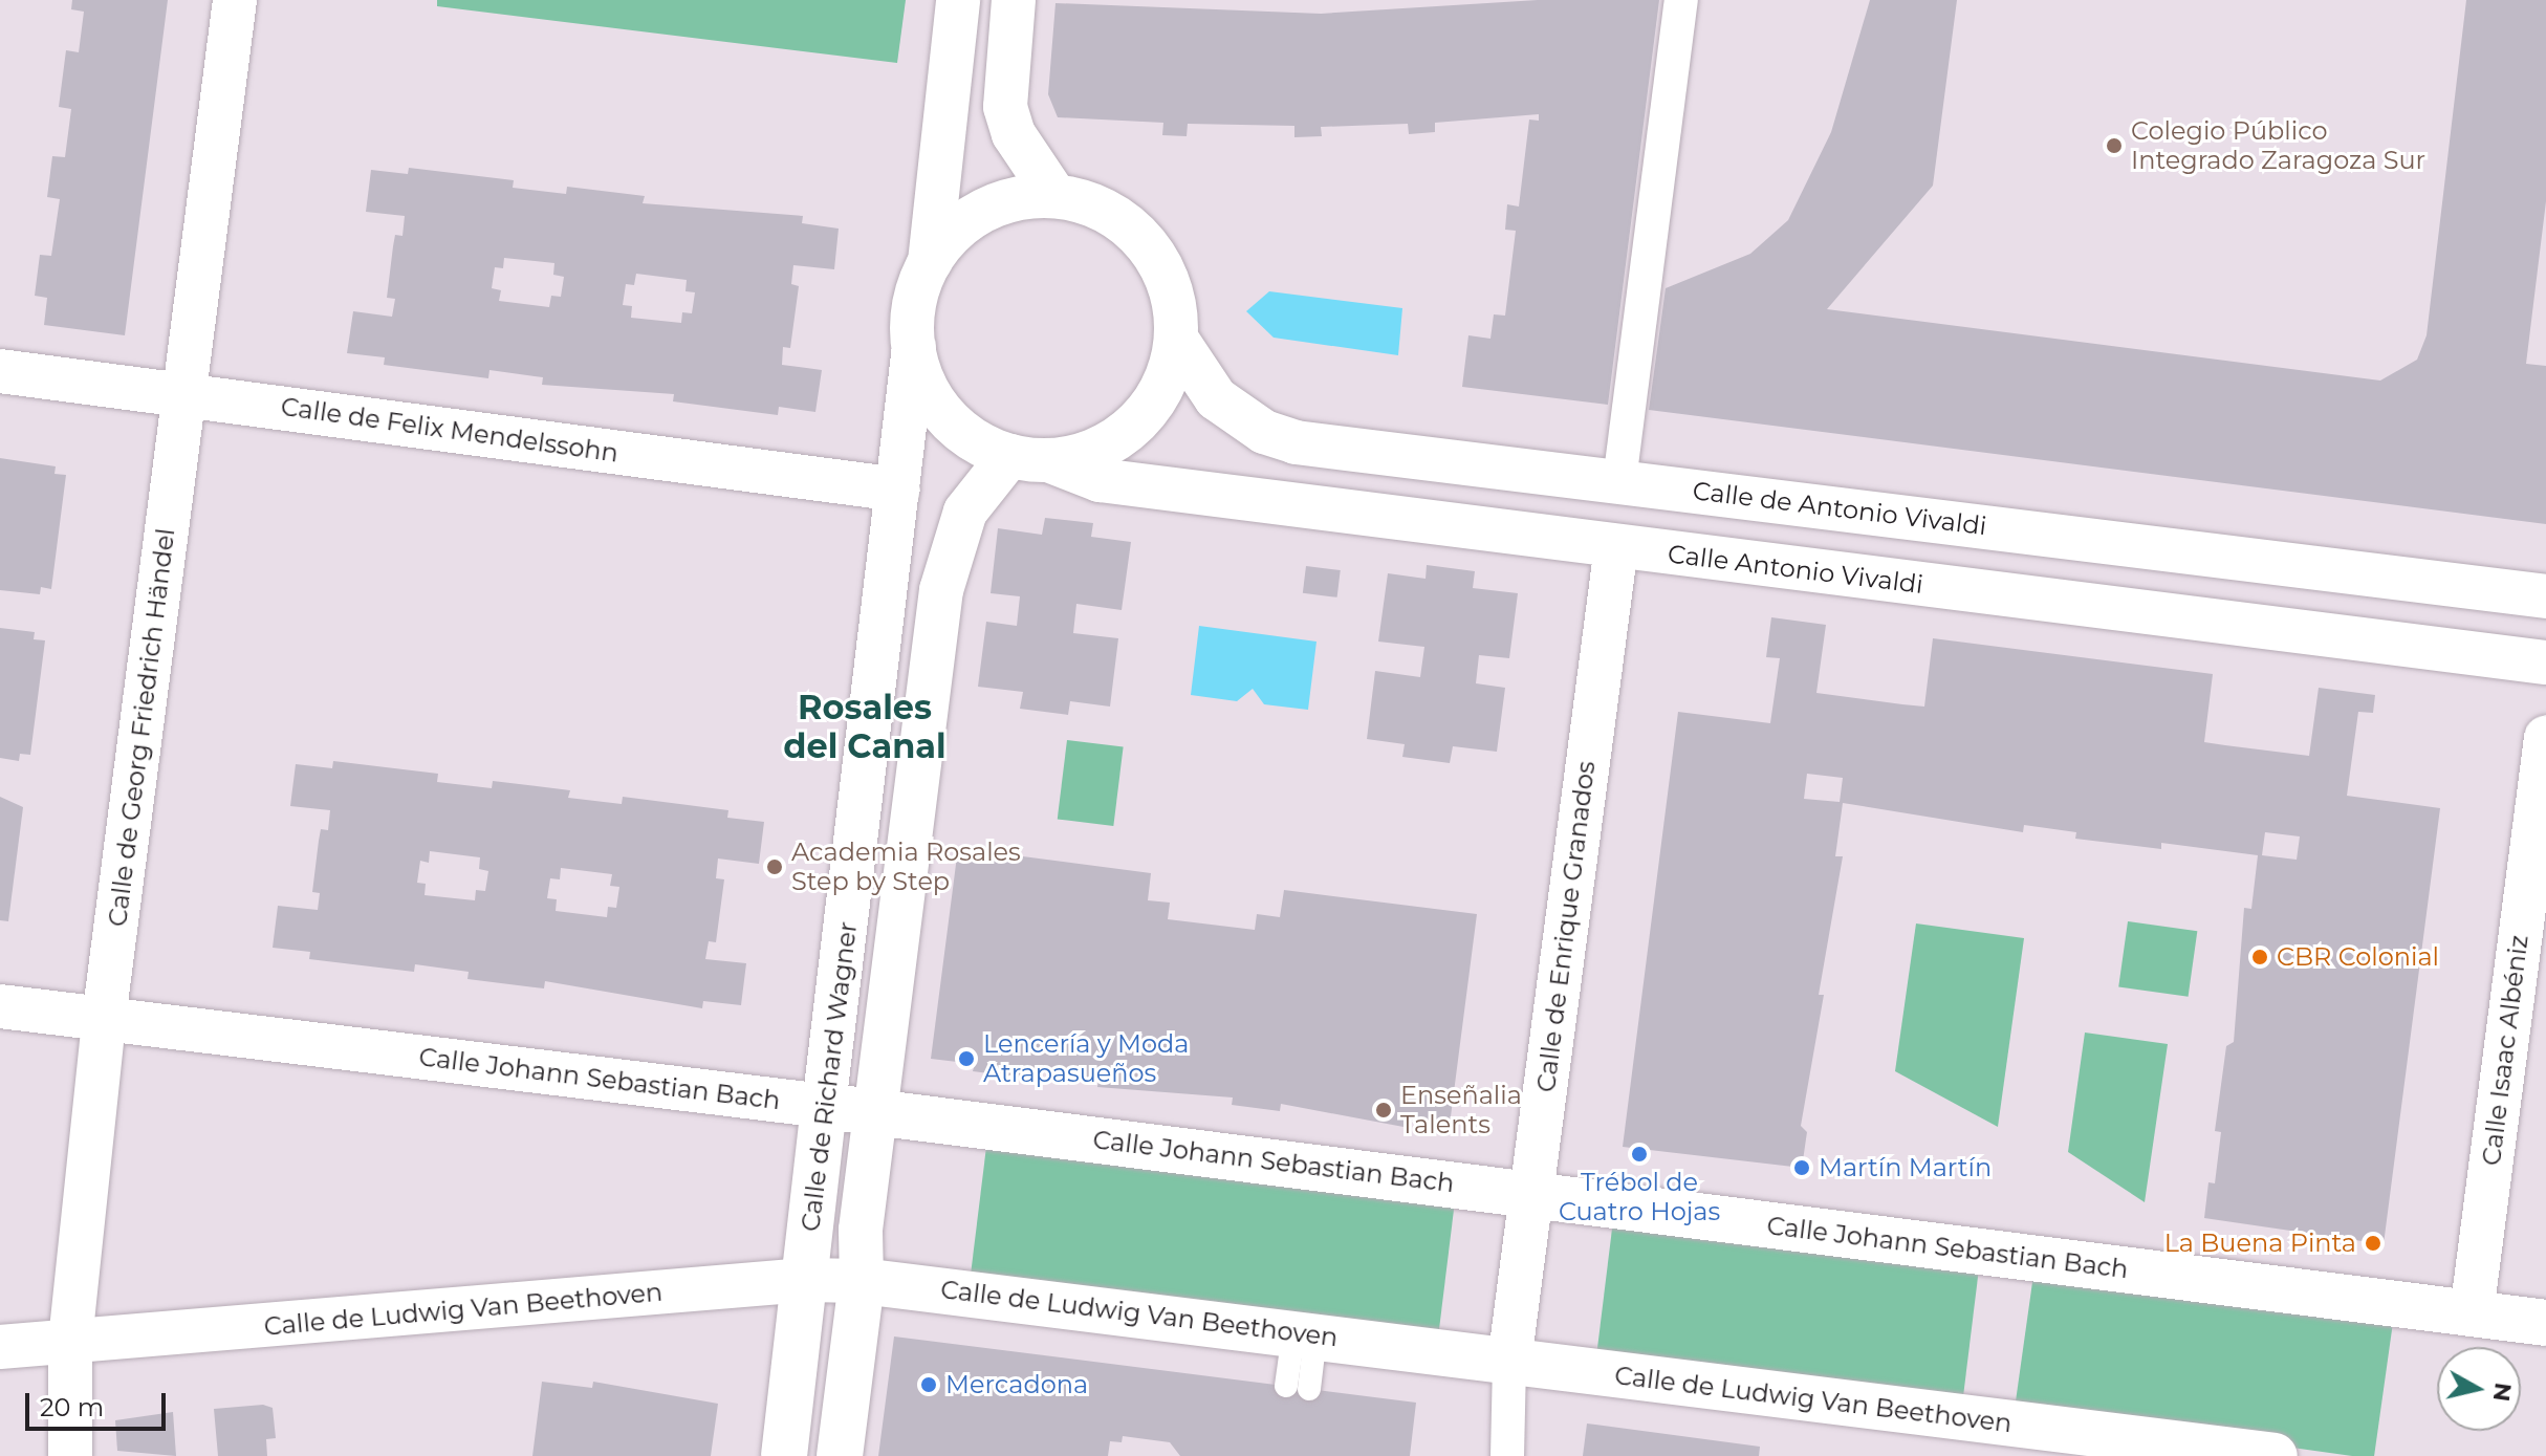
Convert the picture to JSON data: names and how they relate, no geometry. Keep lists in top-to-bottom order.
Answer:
{
  "streets": {
    "street": [
      "Calle de Felix Mendelssohn",
      "Calle de Antonio Vivaldi",
      "Calle Antonio Vivaldi",
      "Calle de Georg Friedrich Händel",
      "Calle de Enrique Granados",
      "Calle Isaac Albéniz",
      "Calle de Richard Wagner",
      "Calle Johann Sebastian Bach",
      "Calle de Ludwig Van Beethoven"
    ]
  },
  "crossings": [
    ["Calle de Felix Mendelssohn", "Calle de Georg Friedrich Händel"],
    ["Calle de Felix Mendelssohn", "Calle de Richard Wagner"],
    ["Calle de Antonio Vivaldi", "Calle Antonio Vivaldi"],
    ["Calle de Antonio Vivaldi", "Calle de Richard Wagner"],
    ["Calle Antonio Vivaldi", "Calle de Enrique Granados"],
    ["Calle Antonio Vivaldi", "Calle de Richard Wagner"],
    ["Calle de Georg Friedrich Händel", "Calle Johann Sebastian Bach"],
    ["Calle de Georg Friedrich Händel", "Calle de Ludwig Van Beethoven"],
    ["Calle de Enrique Granados", "Calle Johann Sebastian Bach"],
    ["Calle de Enrique Granados", "Calle de Ludwig Van Beethoven"],
    ["Calle Isaac Albéniz", "Calle Johann Sebastian Bach"],
    ["Calle de Richard Wagner", "Calle Johann Sebastian Bach"],
    ["Calle de Richard Wagner", "Calle de Ludwig Van Beethoven"]
  ],
  "districts": ["Rosales del Canal"],
  "places": [
    "Colegio Público Integrado Zaragoza Sur",
    "Academia Rosales Step by Step",
    "CBR Colonial",
    "Lencería y Moda Atrapasueños",
    "Enseñalia Talents",
    "Trébol de Cuatro Hojas",
    "Martín Martín",
    "La Buena Pinta",
    "Mercadona"
  ],
  "scale_bar": "20 m",
  "north": "right"
}
